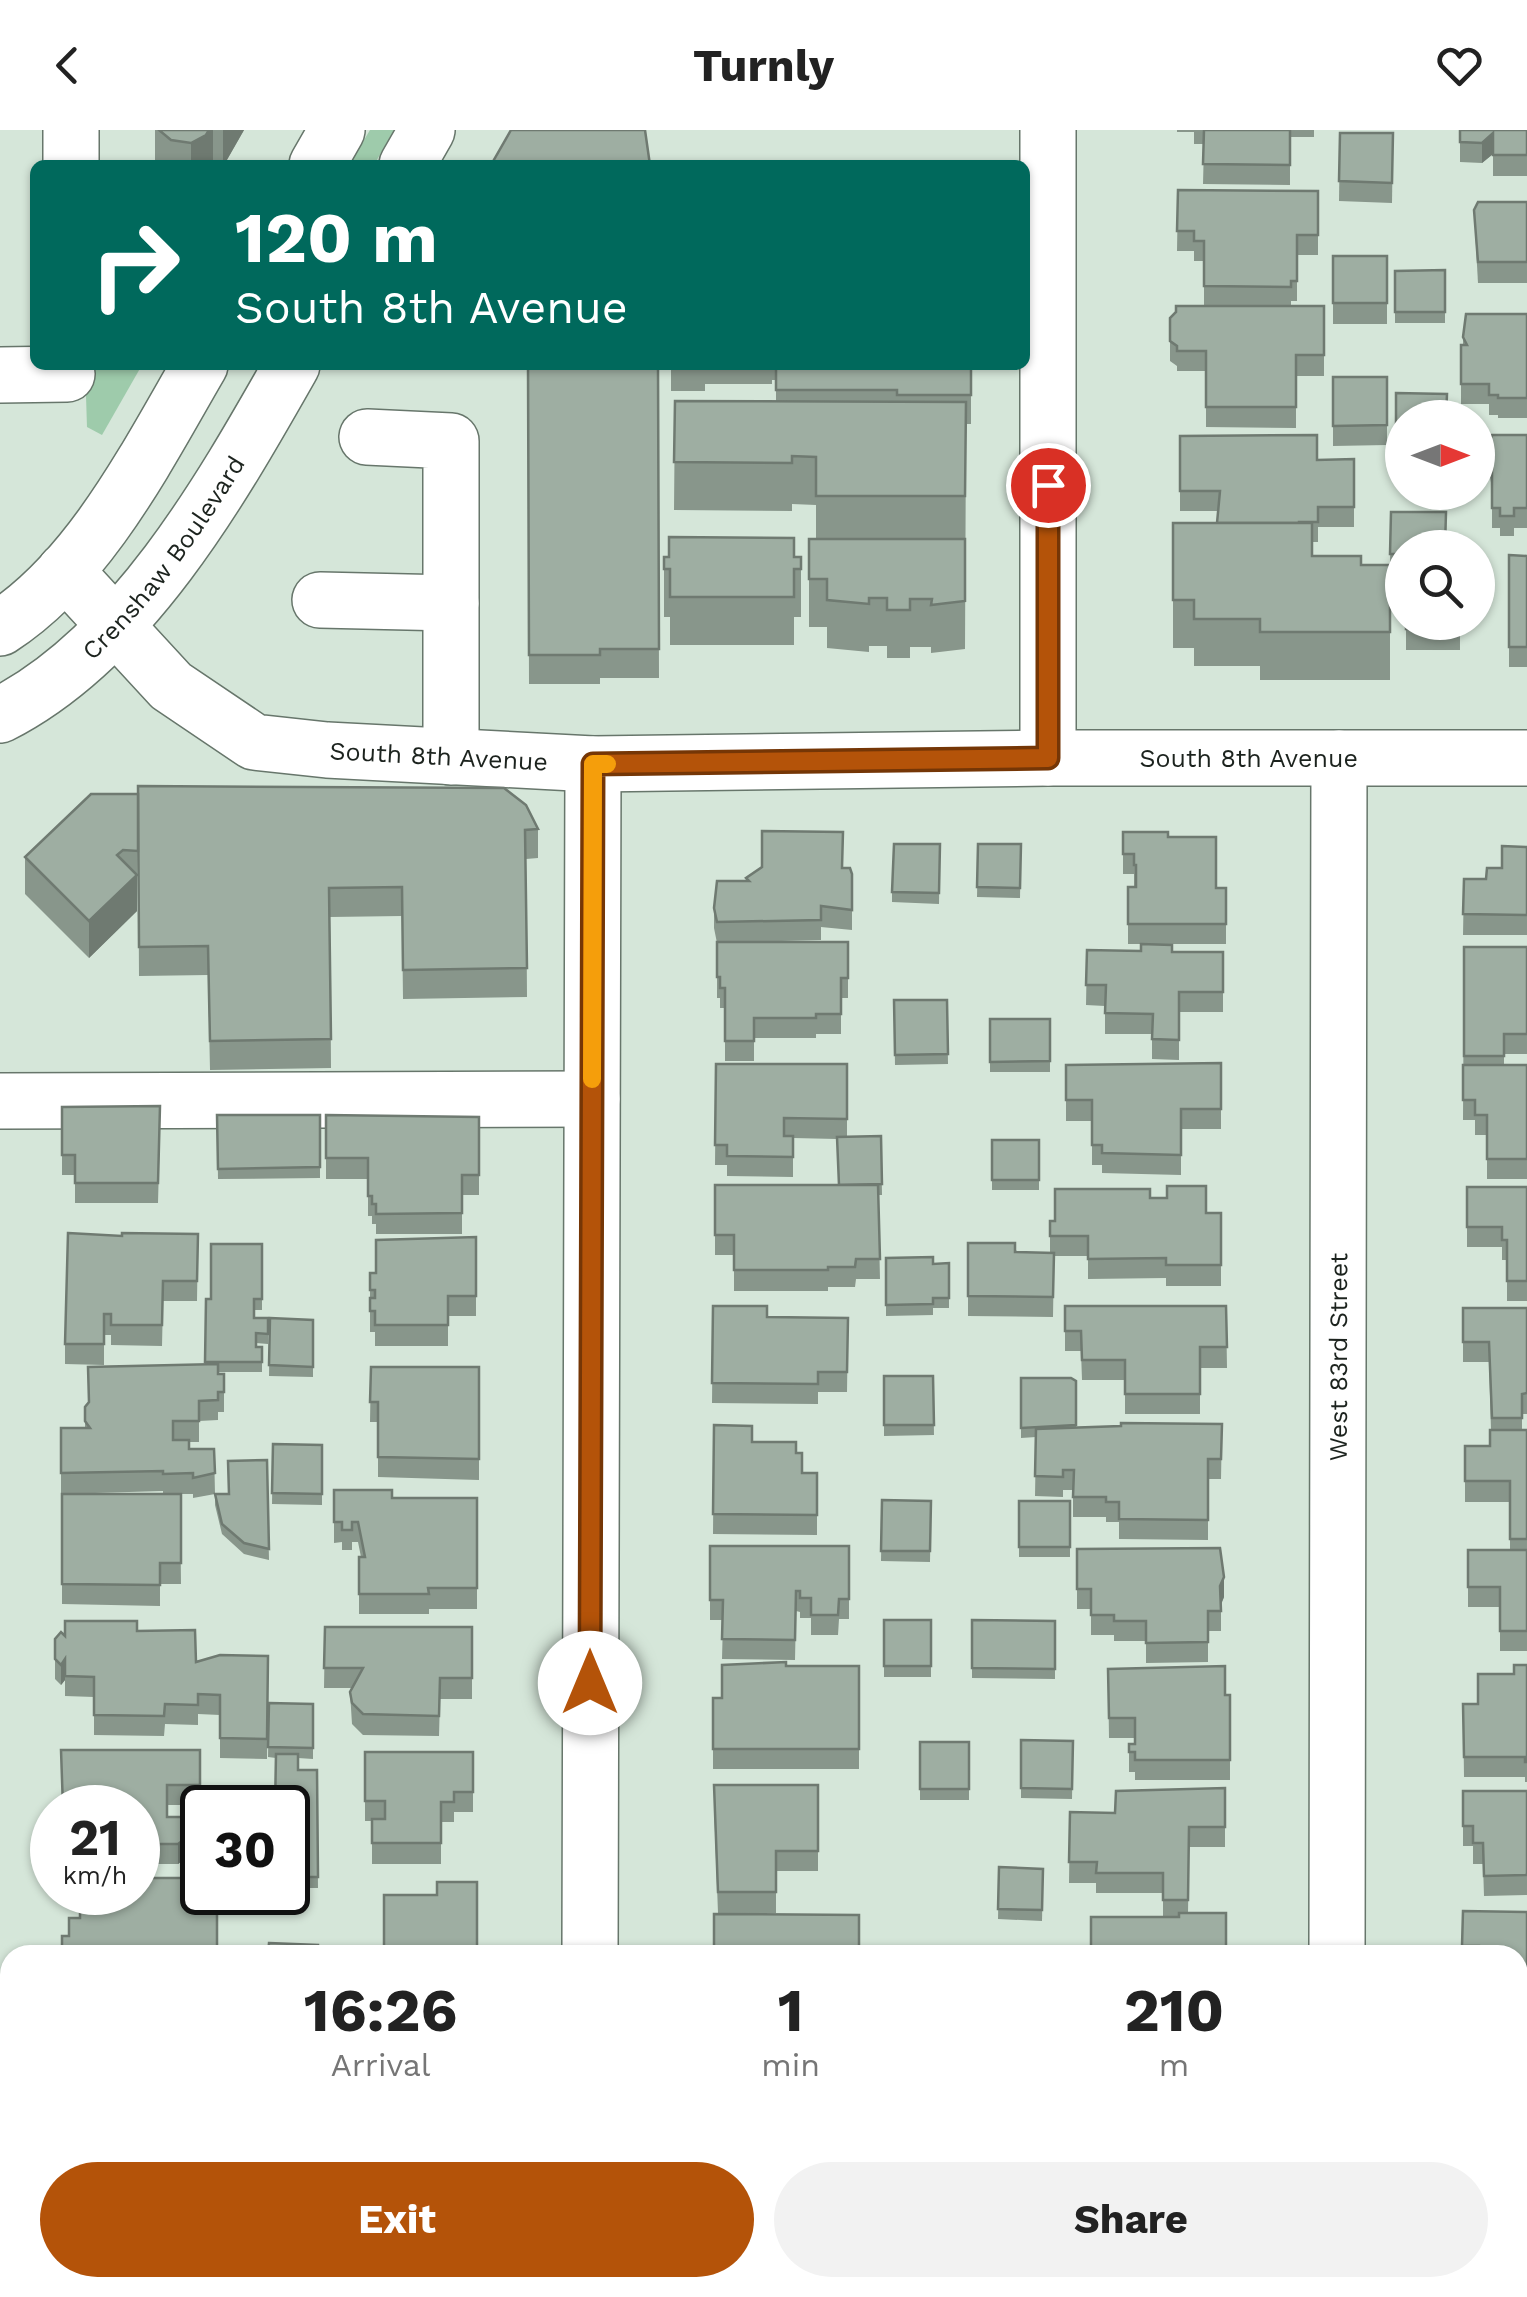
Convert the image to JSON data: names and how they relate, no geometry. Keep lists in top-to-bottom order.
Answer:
{
  "streets": {
    "street": ["Crenshaw Boulevard", "South 8th Avenue", "West 83rd Street"]
  },
  "crossings": [
    ["Crenshaw Boulevard", "South 8th Avenue"],
    ["South 8th Avenue", "West 83rd Street"]
  ],
  "north": "right",
  "page": {
    "header": "Turnly",
    "turn": ["120 m", "South 8th Avenue"],
    "speed": "21 km/h",
    "limit": "30",
    "eta": [
      "16:26",
      "Arrival",
      "1",
      "min",
      "210",
      "m"
    ],
    "buttons": ["Exit", "Share"]
  }
}
